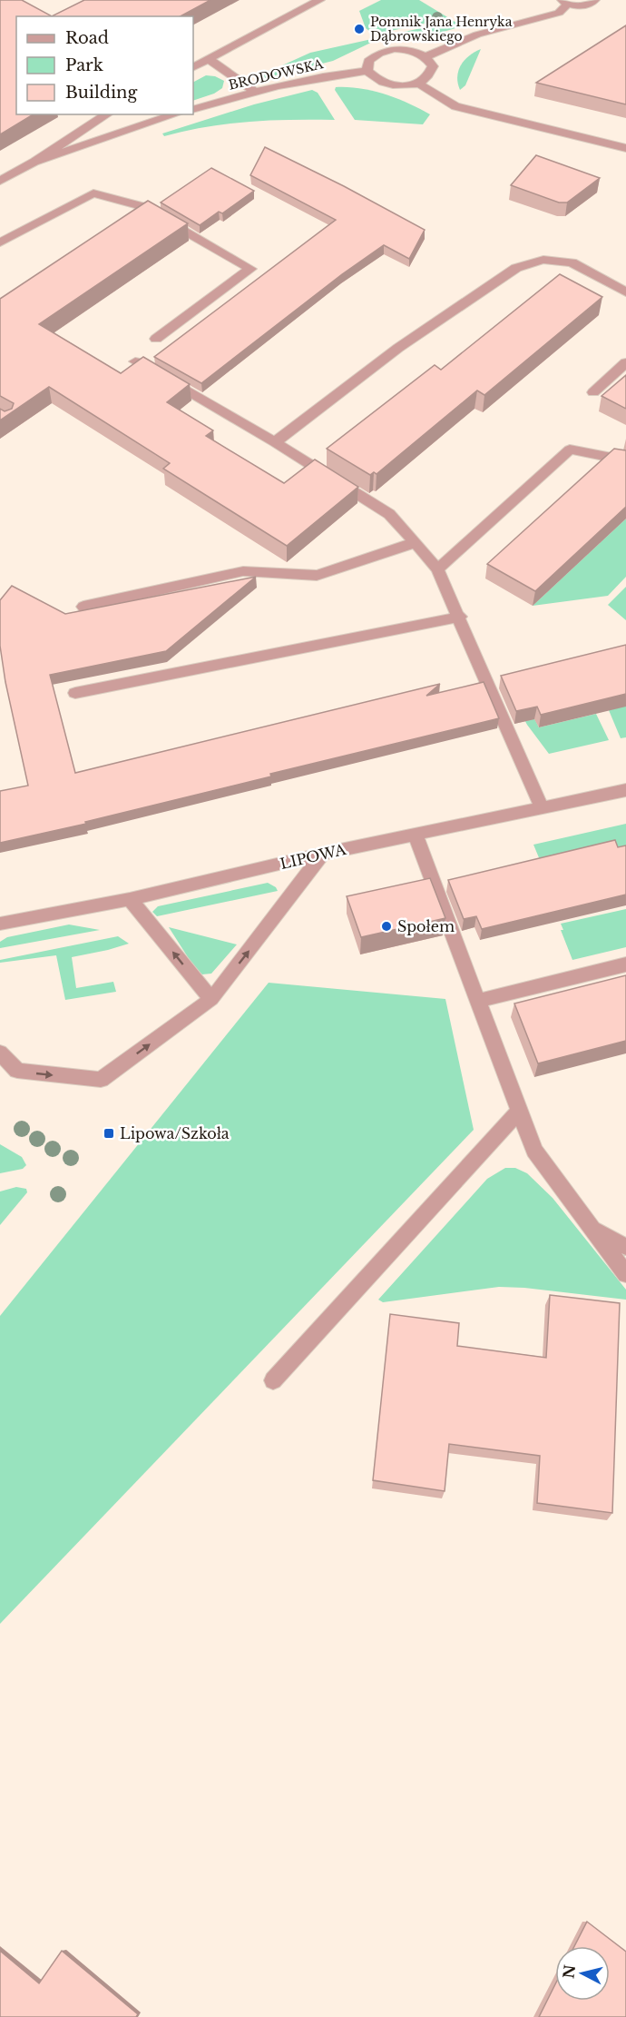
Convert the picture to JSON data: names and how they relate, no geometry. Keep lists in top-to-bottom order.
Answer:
{
  "streets": {
    "street": ["BRODOWSKA", "LIPOWA"]
  },
  "places": {
    "other": ["Pomnik Jana Henryka Dąbrowskiego", "Społem"],
    "transit": ["Lipowa/Szkoła"]
  },
  "legend": ["Road", "Park", "Building"],
  "north": "left"
}
